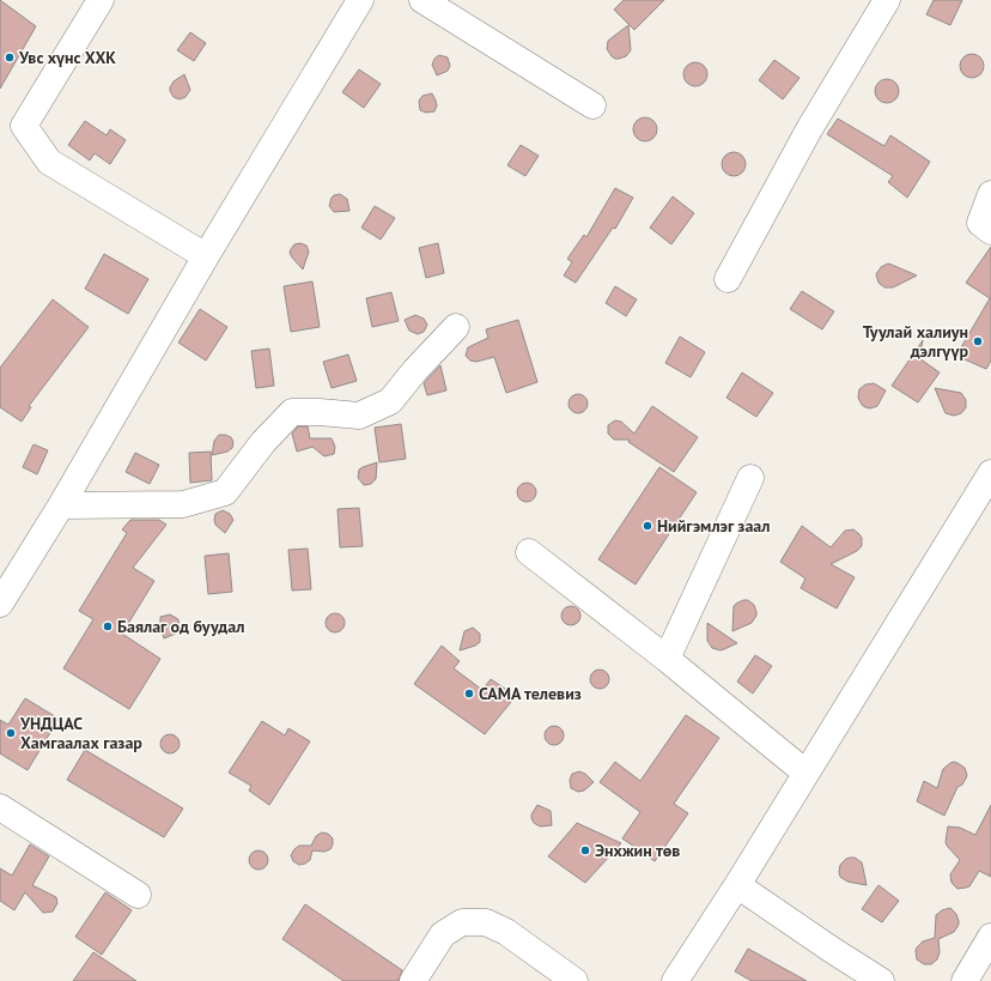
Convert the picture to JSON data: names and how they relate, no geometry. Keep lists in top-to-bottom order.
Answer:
{
  "places": [
    "Увс хүнс ХХК",
    "Туулай халиун дэлгүүр",
    "Нийгэмлэг заал",
    "Баялаг од буудал",
    "САМА телевиз",
    "УНДЦАС Хамгаалах газар",
    "Энхжин төв"
  ]
}
